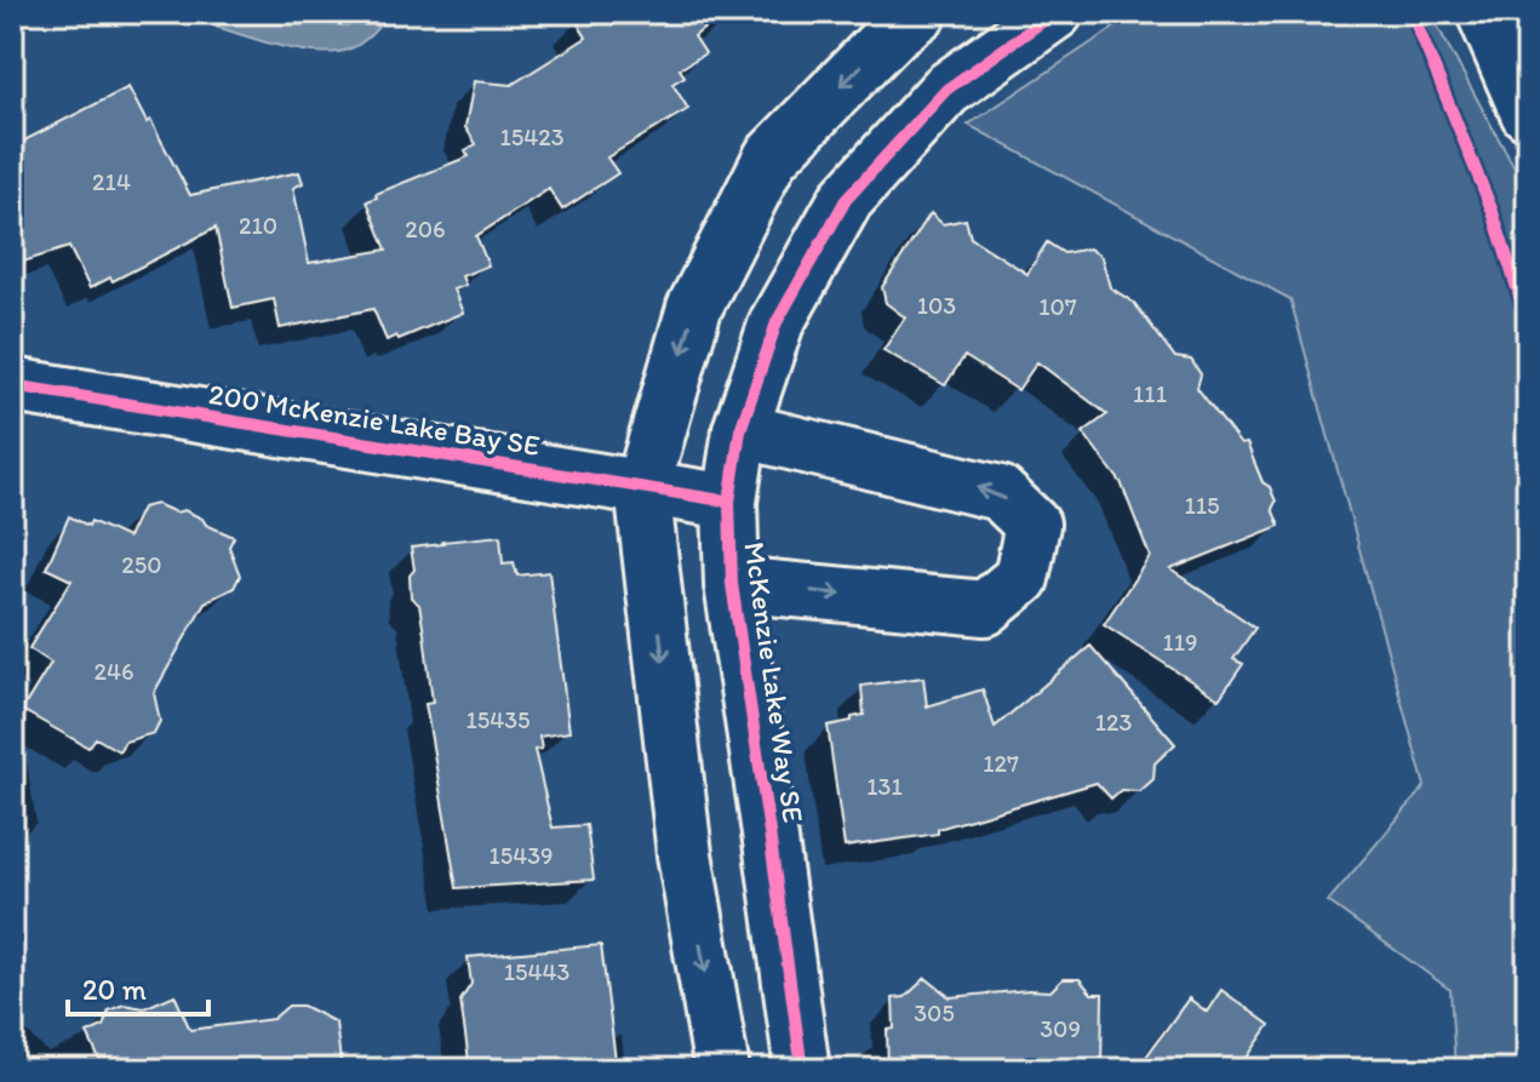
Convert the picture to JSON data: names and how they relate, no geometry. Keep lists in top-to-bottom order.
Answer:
{
  "streets": {
    "street": ["200 McKenzie Lake Bay SE", "McKenzie Lake Way SE"]
  },
  "crossings": [
    ["200 McKenzie Lake Bay SE", "McKenzie Lake Way SE"]
  ],
  "house_numbers": [
    "15423",
    "214",
    "210",
    "206",
    "103",
    "107",
    "111",
    "115",
    "250",
    "119",
    "246",
    "15435",
    "123",
    "127",
    "131",
    "15439",
    "15443",
    "305",
    "309"
  ],
  "scale_bar": "20 m"
}
